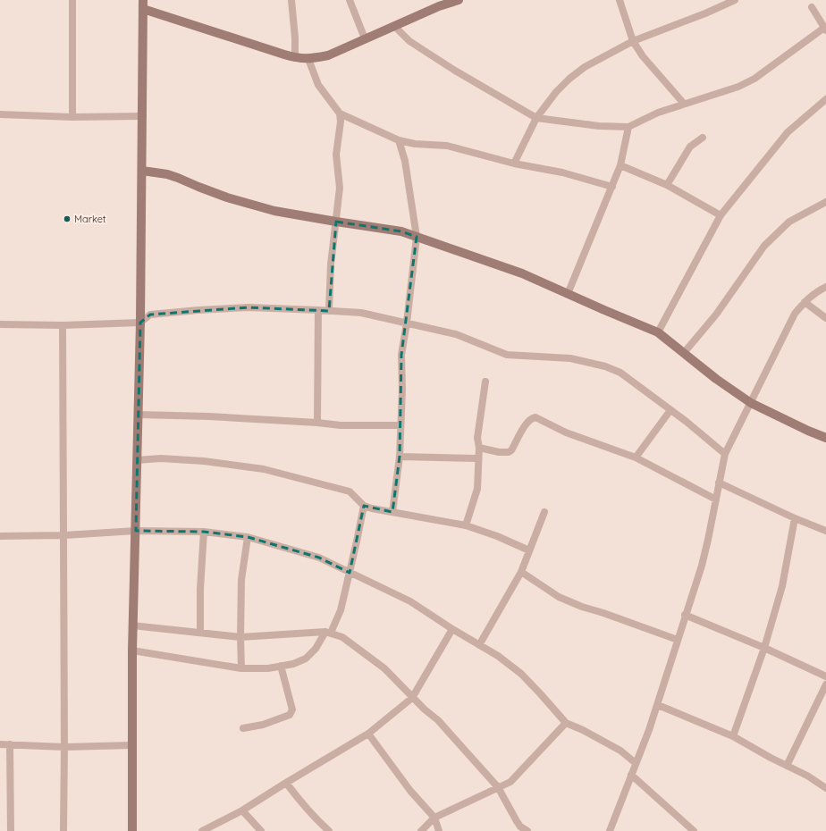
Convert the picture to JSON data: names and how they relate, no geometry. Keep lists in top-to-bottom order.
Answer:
{
  "places": ["Market"]
}
